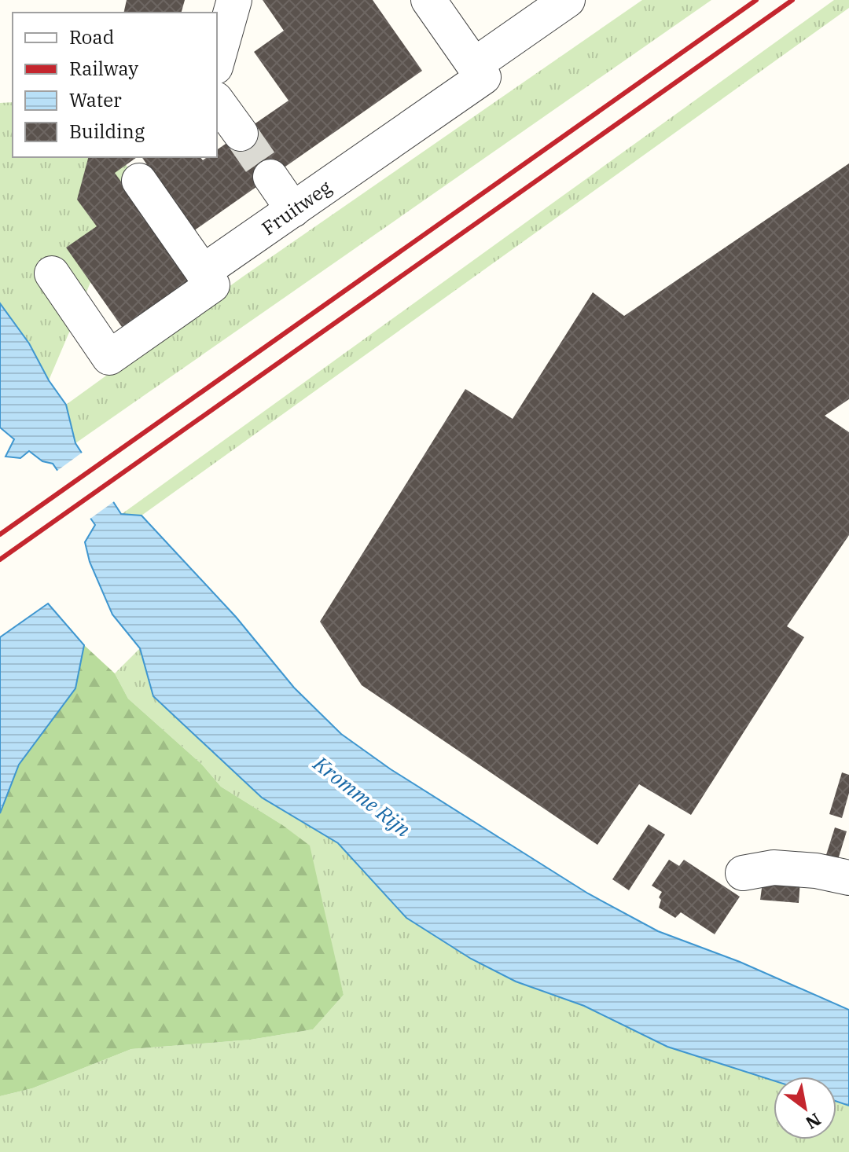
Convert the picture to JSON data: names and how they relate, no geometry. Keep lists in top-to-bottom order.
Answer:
{
  "streets": {
    "street": ["Fruitweg"]
  },
  "water": ["Kromme Rijn"],
  "legend": [
    "Road",
    "Railway",
    "Water",
    "Building"
  ],
  "north": "bottom right"
}
